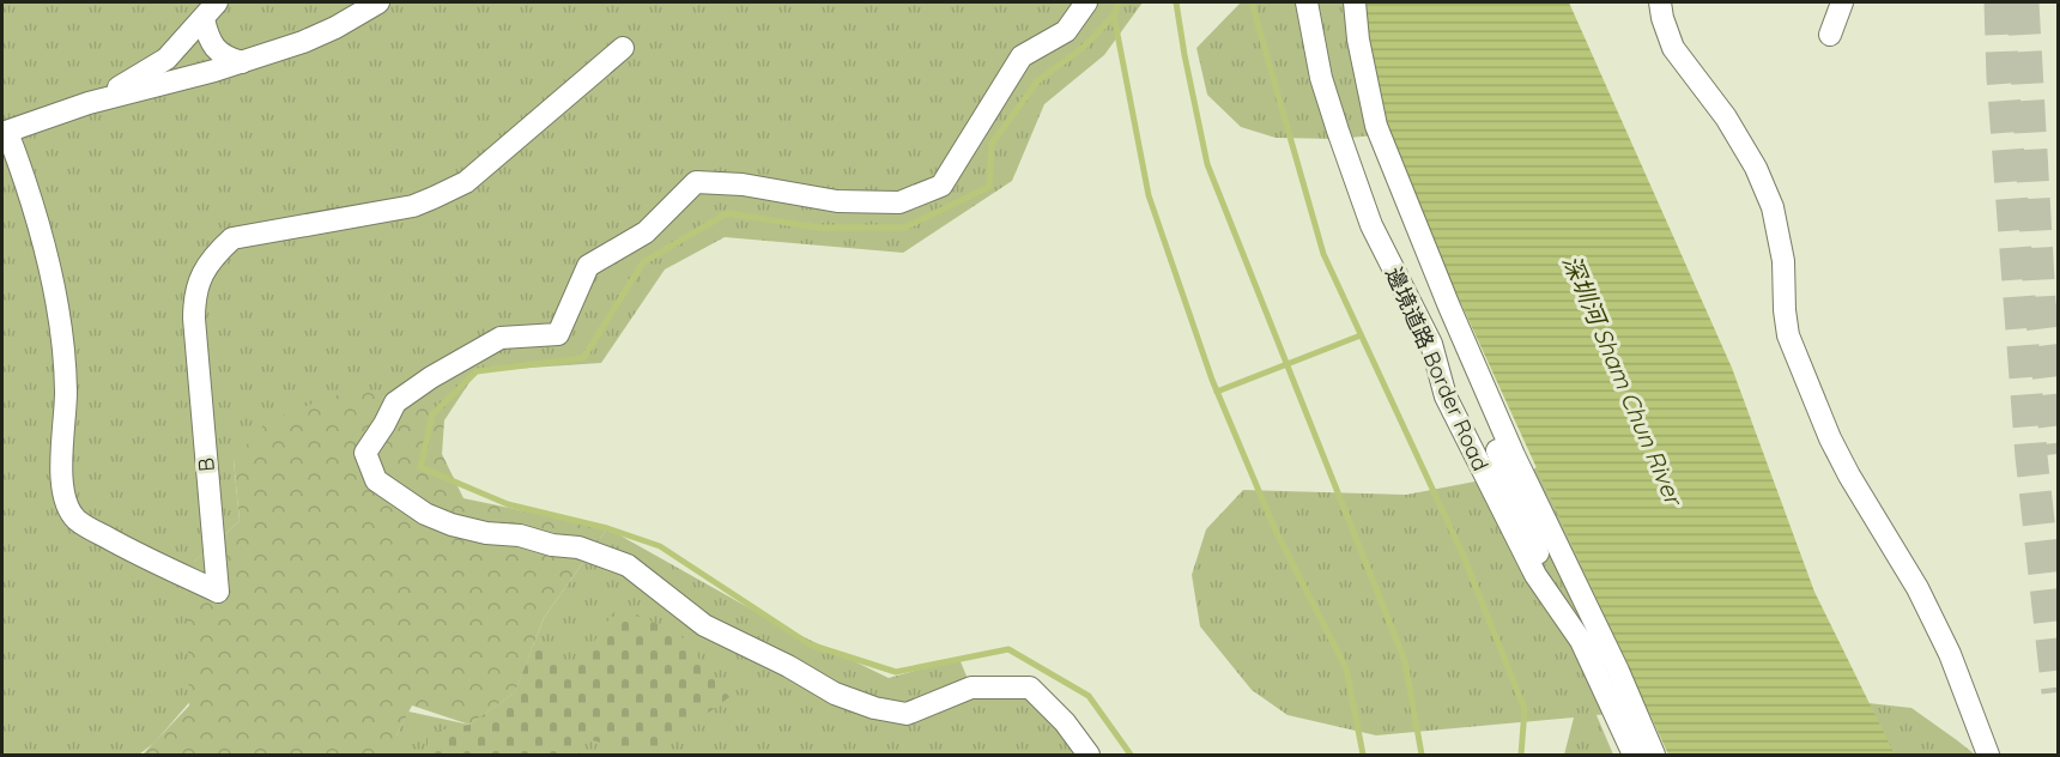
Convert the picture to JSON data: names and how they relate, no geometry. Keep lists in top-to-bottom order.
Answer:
{
  "streets": {
    "street": ["邊境道路 Border Road", "B"]
  },
  "water": ["深圳河 Sham Chun River"]
}
